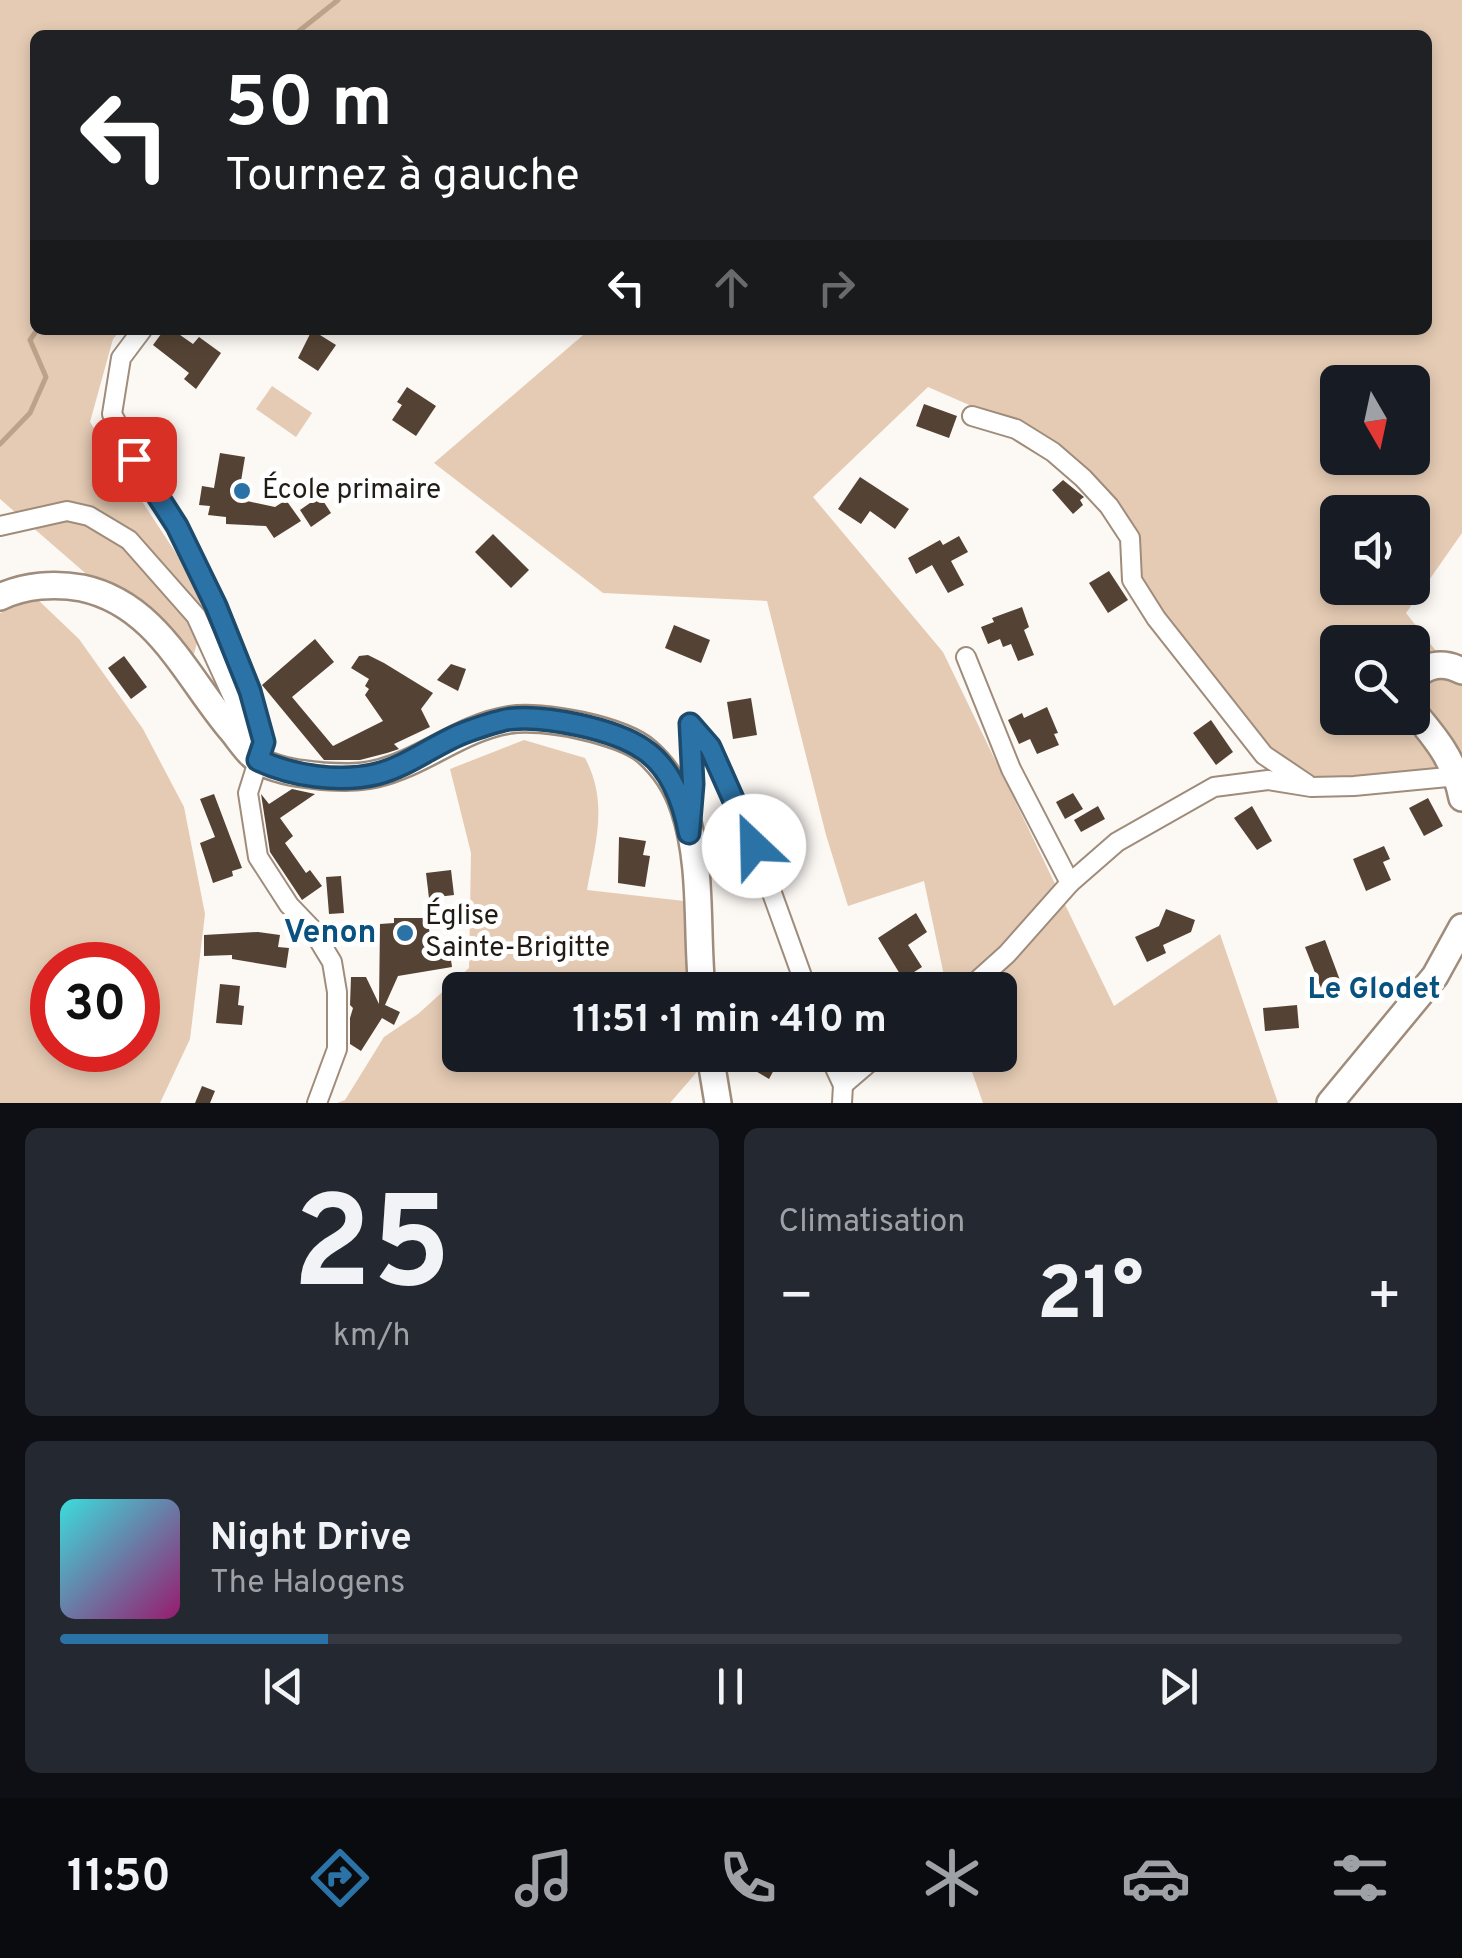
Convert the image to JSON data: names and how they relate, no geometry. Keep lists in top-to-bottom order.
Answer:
{
  "districts": ["Venon", "Le Glodet"],
  "places": ["École primaire", "Église Sainte-Brigitte"],
  "north": "bottom",
  "page": {
    "turn": ["50 m", "Tournez à gauche"],
    "limit": "30",
    "trip": "11:51 · 1 min · 410 m",
    "tile": [
      ["25", "km/h"],
      "Climatisation"
    ],
    "heat": ["−", "21°", "+"],
    "song": ["Night Drive", "The Halogens"],
    "tabs": "11:50"
  }
}
